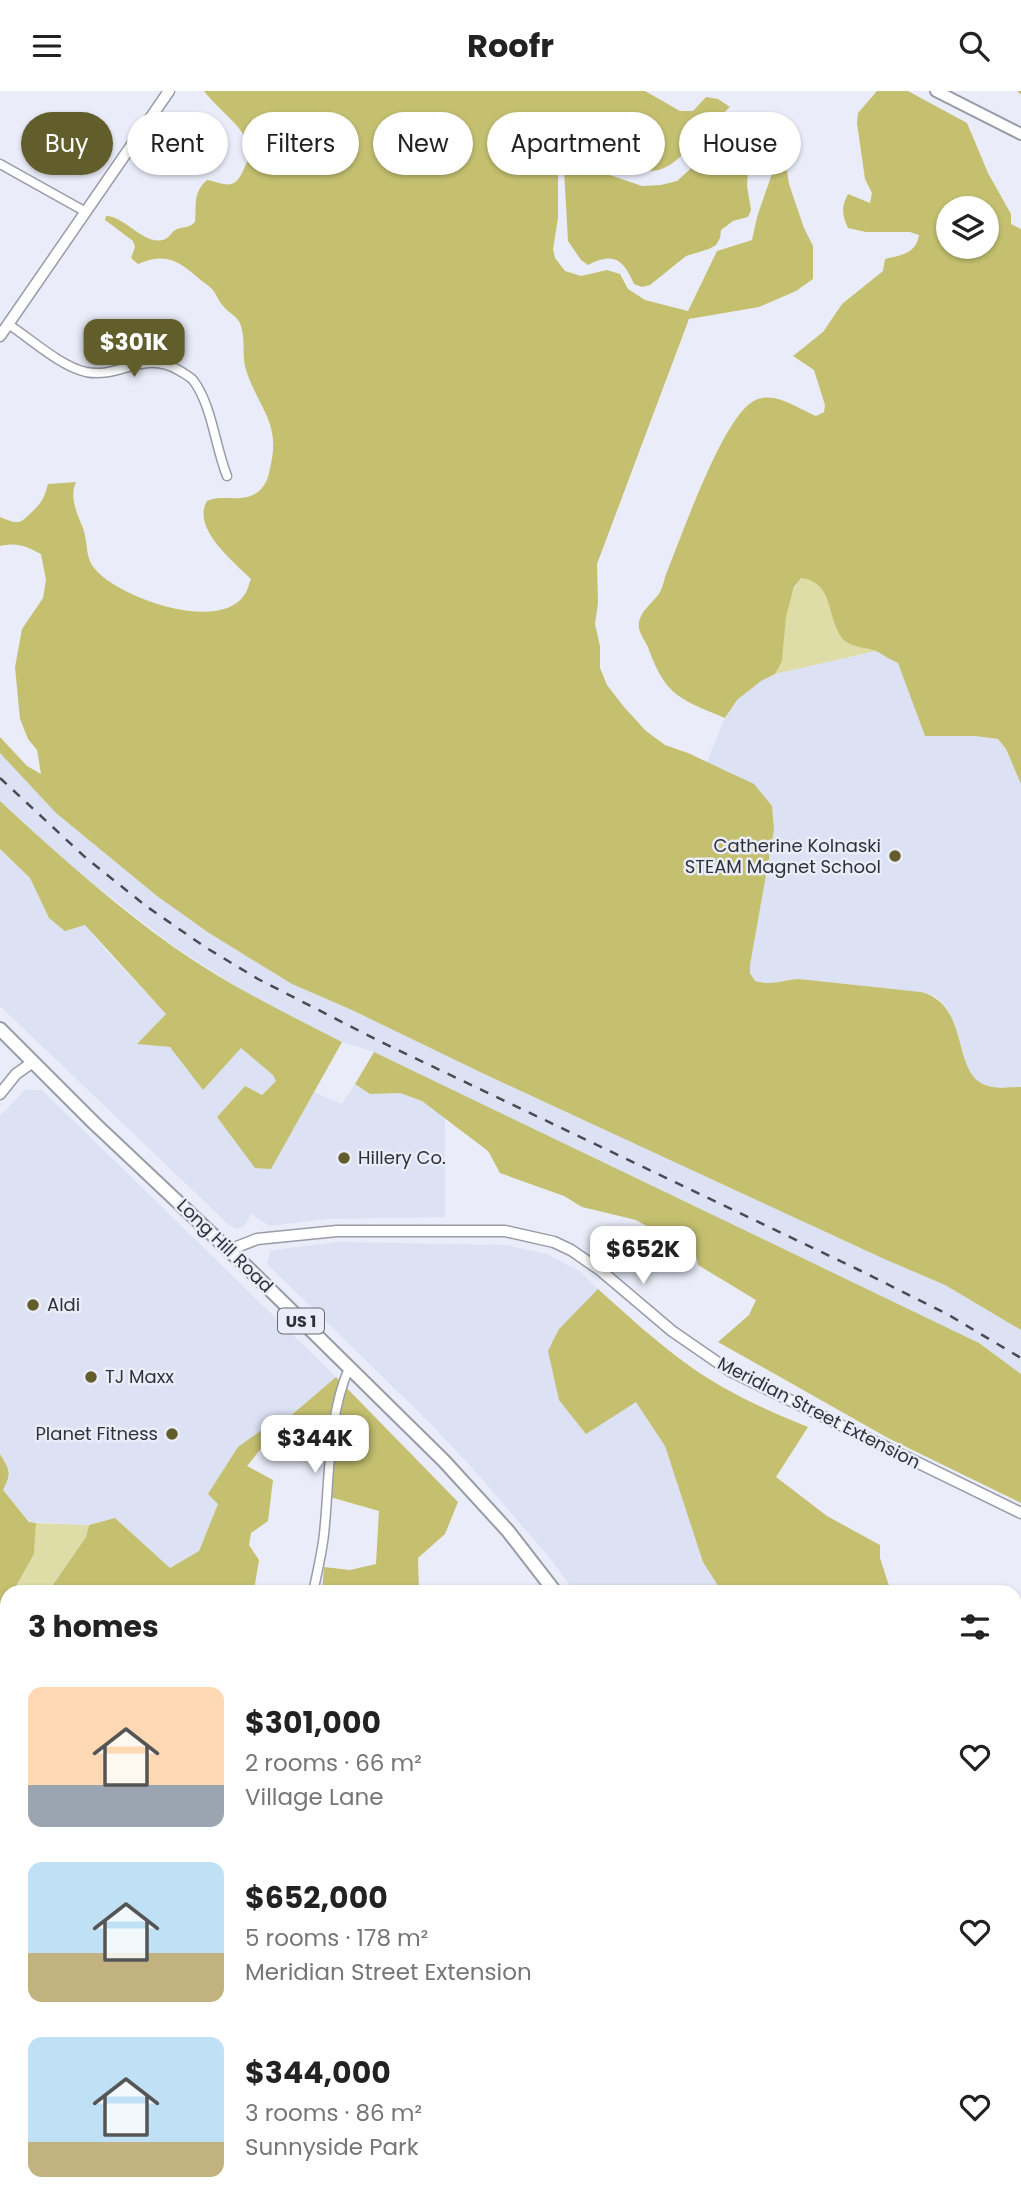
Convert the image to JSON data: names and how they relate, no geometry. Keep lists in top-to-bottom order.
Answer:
{
  "streets": {
    "main road": ["Long Hill Road", "US 1"],
    "street": ["Meridian Street Extension"]
  },
  "crossings": [
    ["Long Hill Road", "Meridian Street Extension"]
  ],
  "places": [
    "Catherine Kolnaski STEAM Magnet School",
    "Hillery Co.",
    "Aldi",
    "TJ Maxx",
    "Planet Fitness"
  ],
  "page": {
    "header": "Roofr",
    "chip": [
      "Buy",
      "Rent",
      "Filters",
      "New",
      "Apartment",
      "House"
    ],
    "price": ["$301K", "$652K", "$344K"],
    "heading": "3 homes",
    "list": [
      {
        "name": "$301,000",
        "note": "2 rooms · 66 m² · Village Lane"
      },
      {
        "name": "$652,000",
        "note": "5 rooms · 178 m² · Meridian Street Extension"
      },
      {
        "name": "$344,000",
        "note": "3 rooms · 86 m² · Sunnyside Park"
      }
    ]
  }
}
